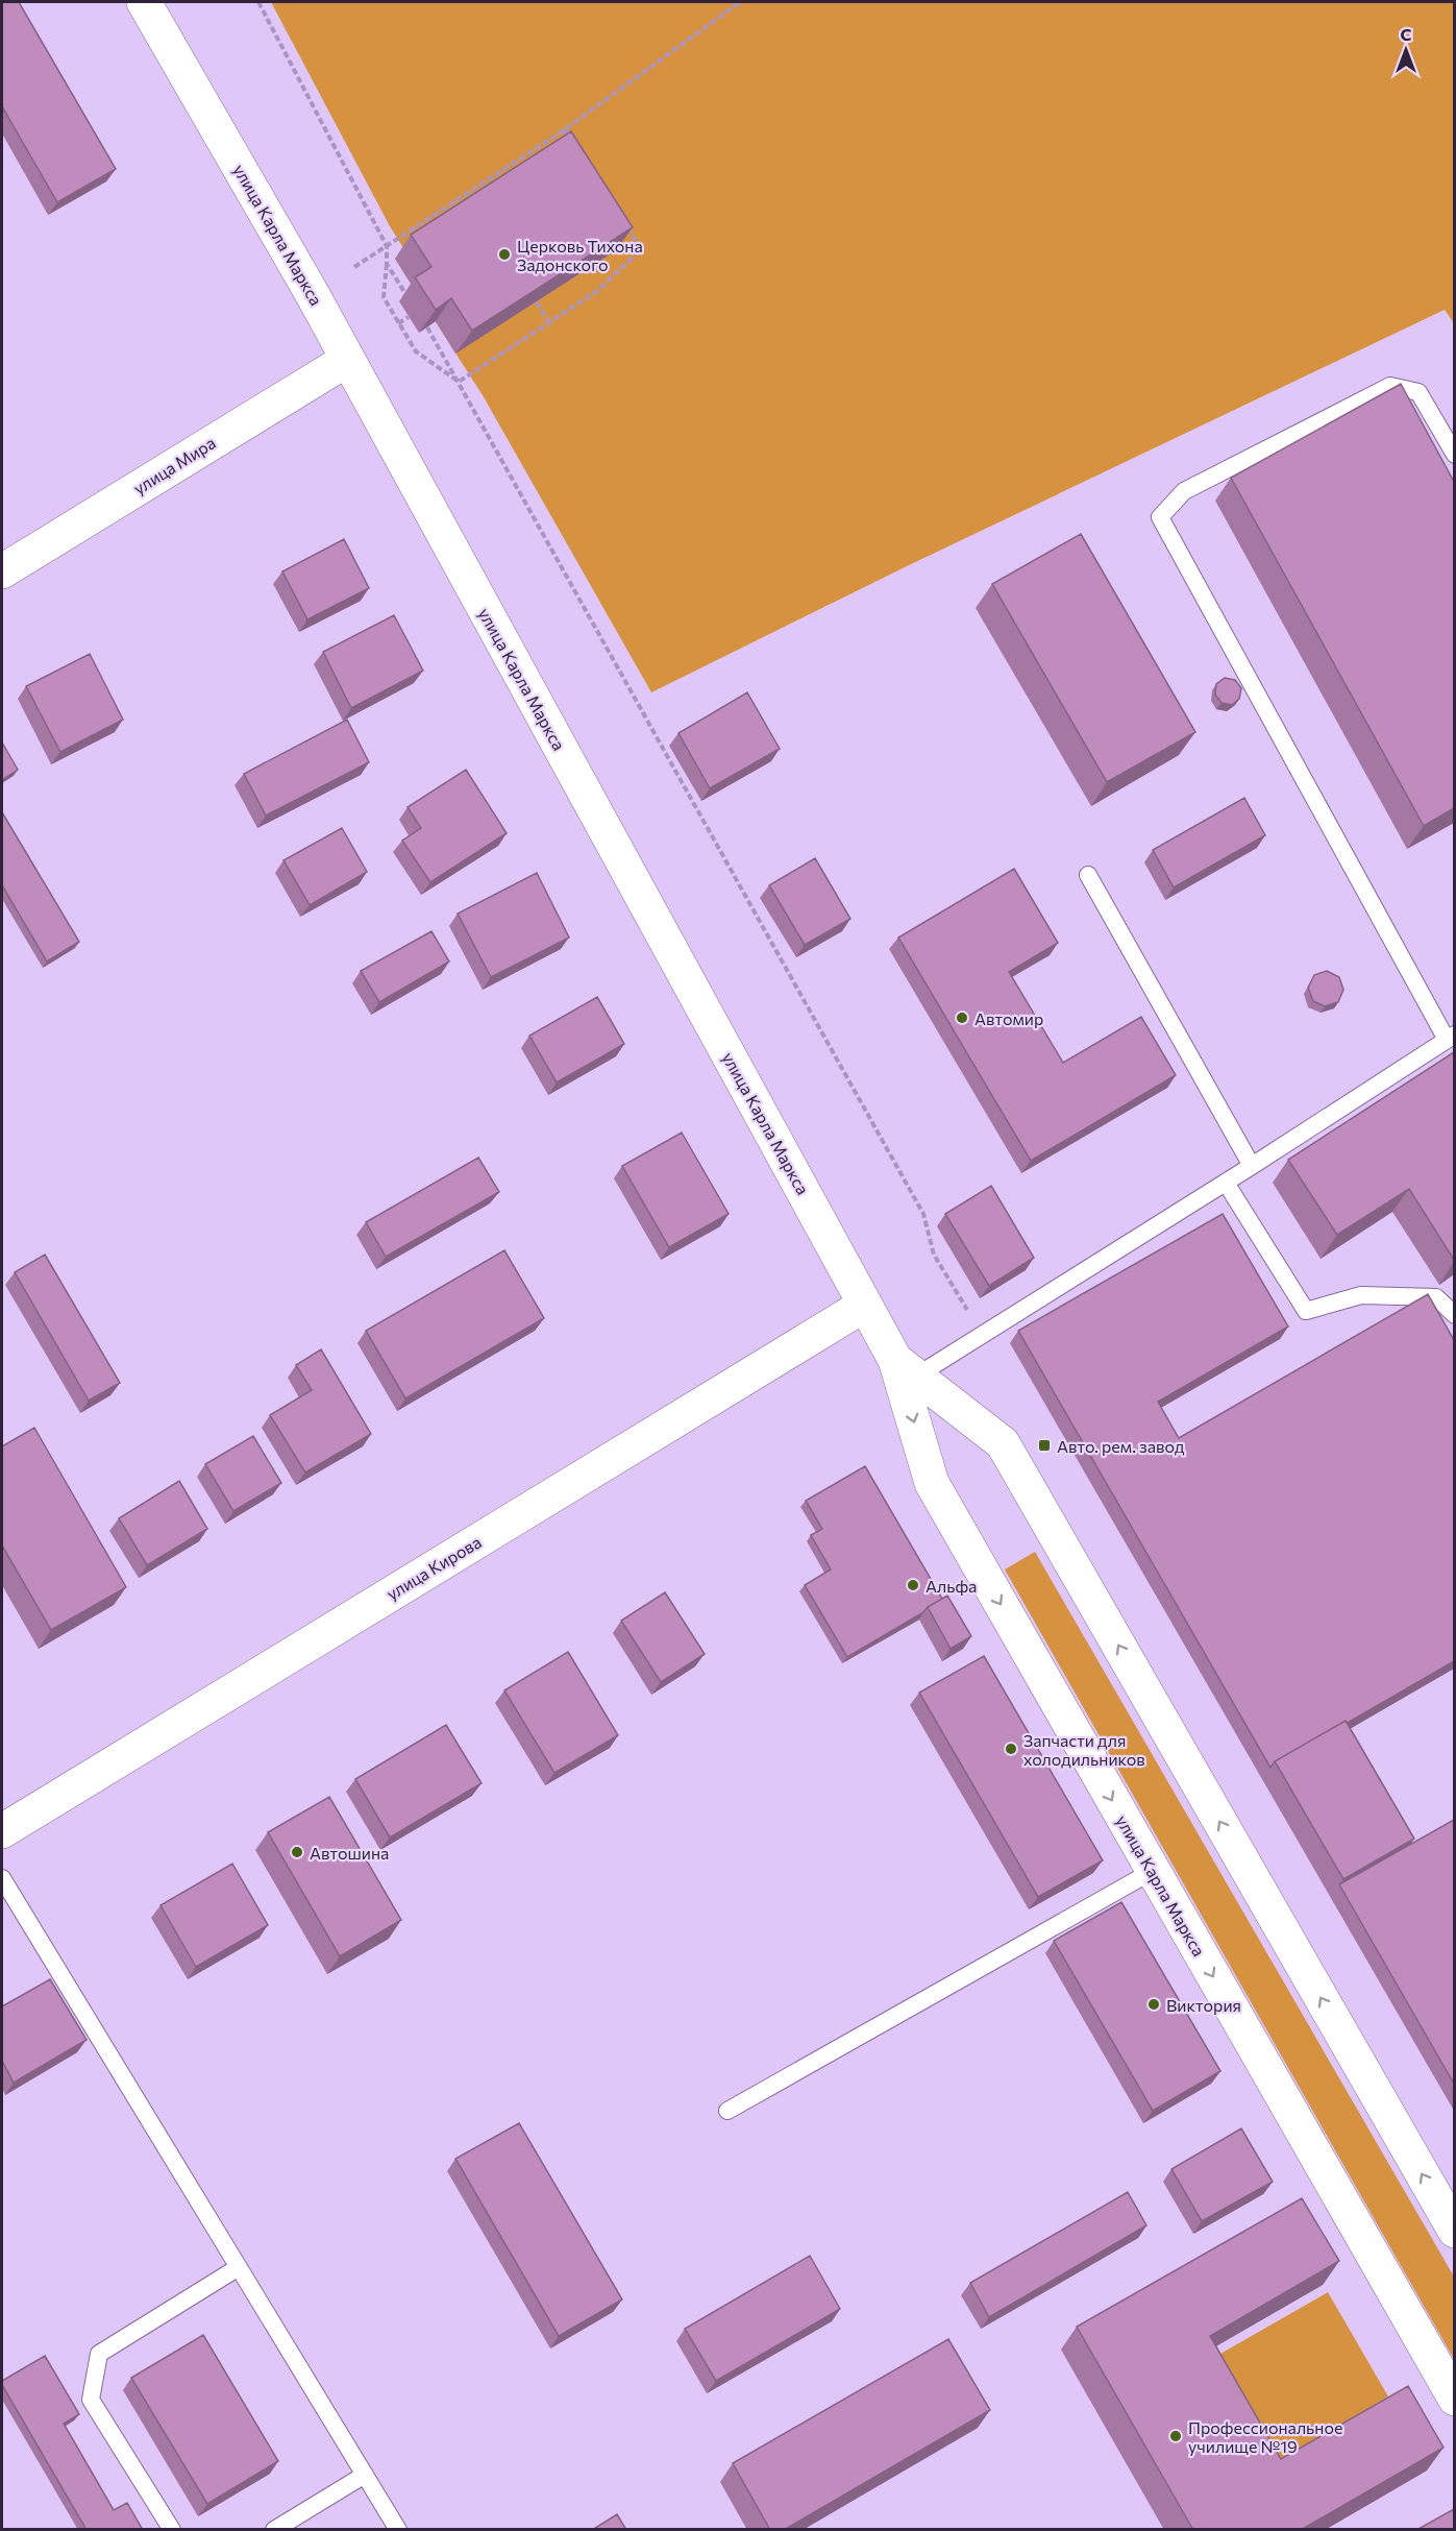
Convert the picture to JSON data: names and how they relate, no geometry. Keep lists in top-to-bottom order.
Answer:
{
  "streets": {
    "main road": ["улица Карла Маркса", "улица Мира", "улица Кирова"]
  },
  "crossings": [
    ["улица Карла Маркса", "улица Мира"],
    ["улица Карла Маркса", "улица Кирова"]
  ],
  "places": {
    "other": [
      "Церковь Тихона Задонского",
      "Автомир",
      "Альфа",
      "Запчасти для холодильников",
      "Автошина",
      "Виктория",
      "Профессиональное училище №19"
    ],
    "transit": ["Авто. рем. завод"]
  },
  "north": "top"
}
